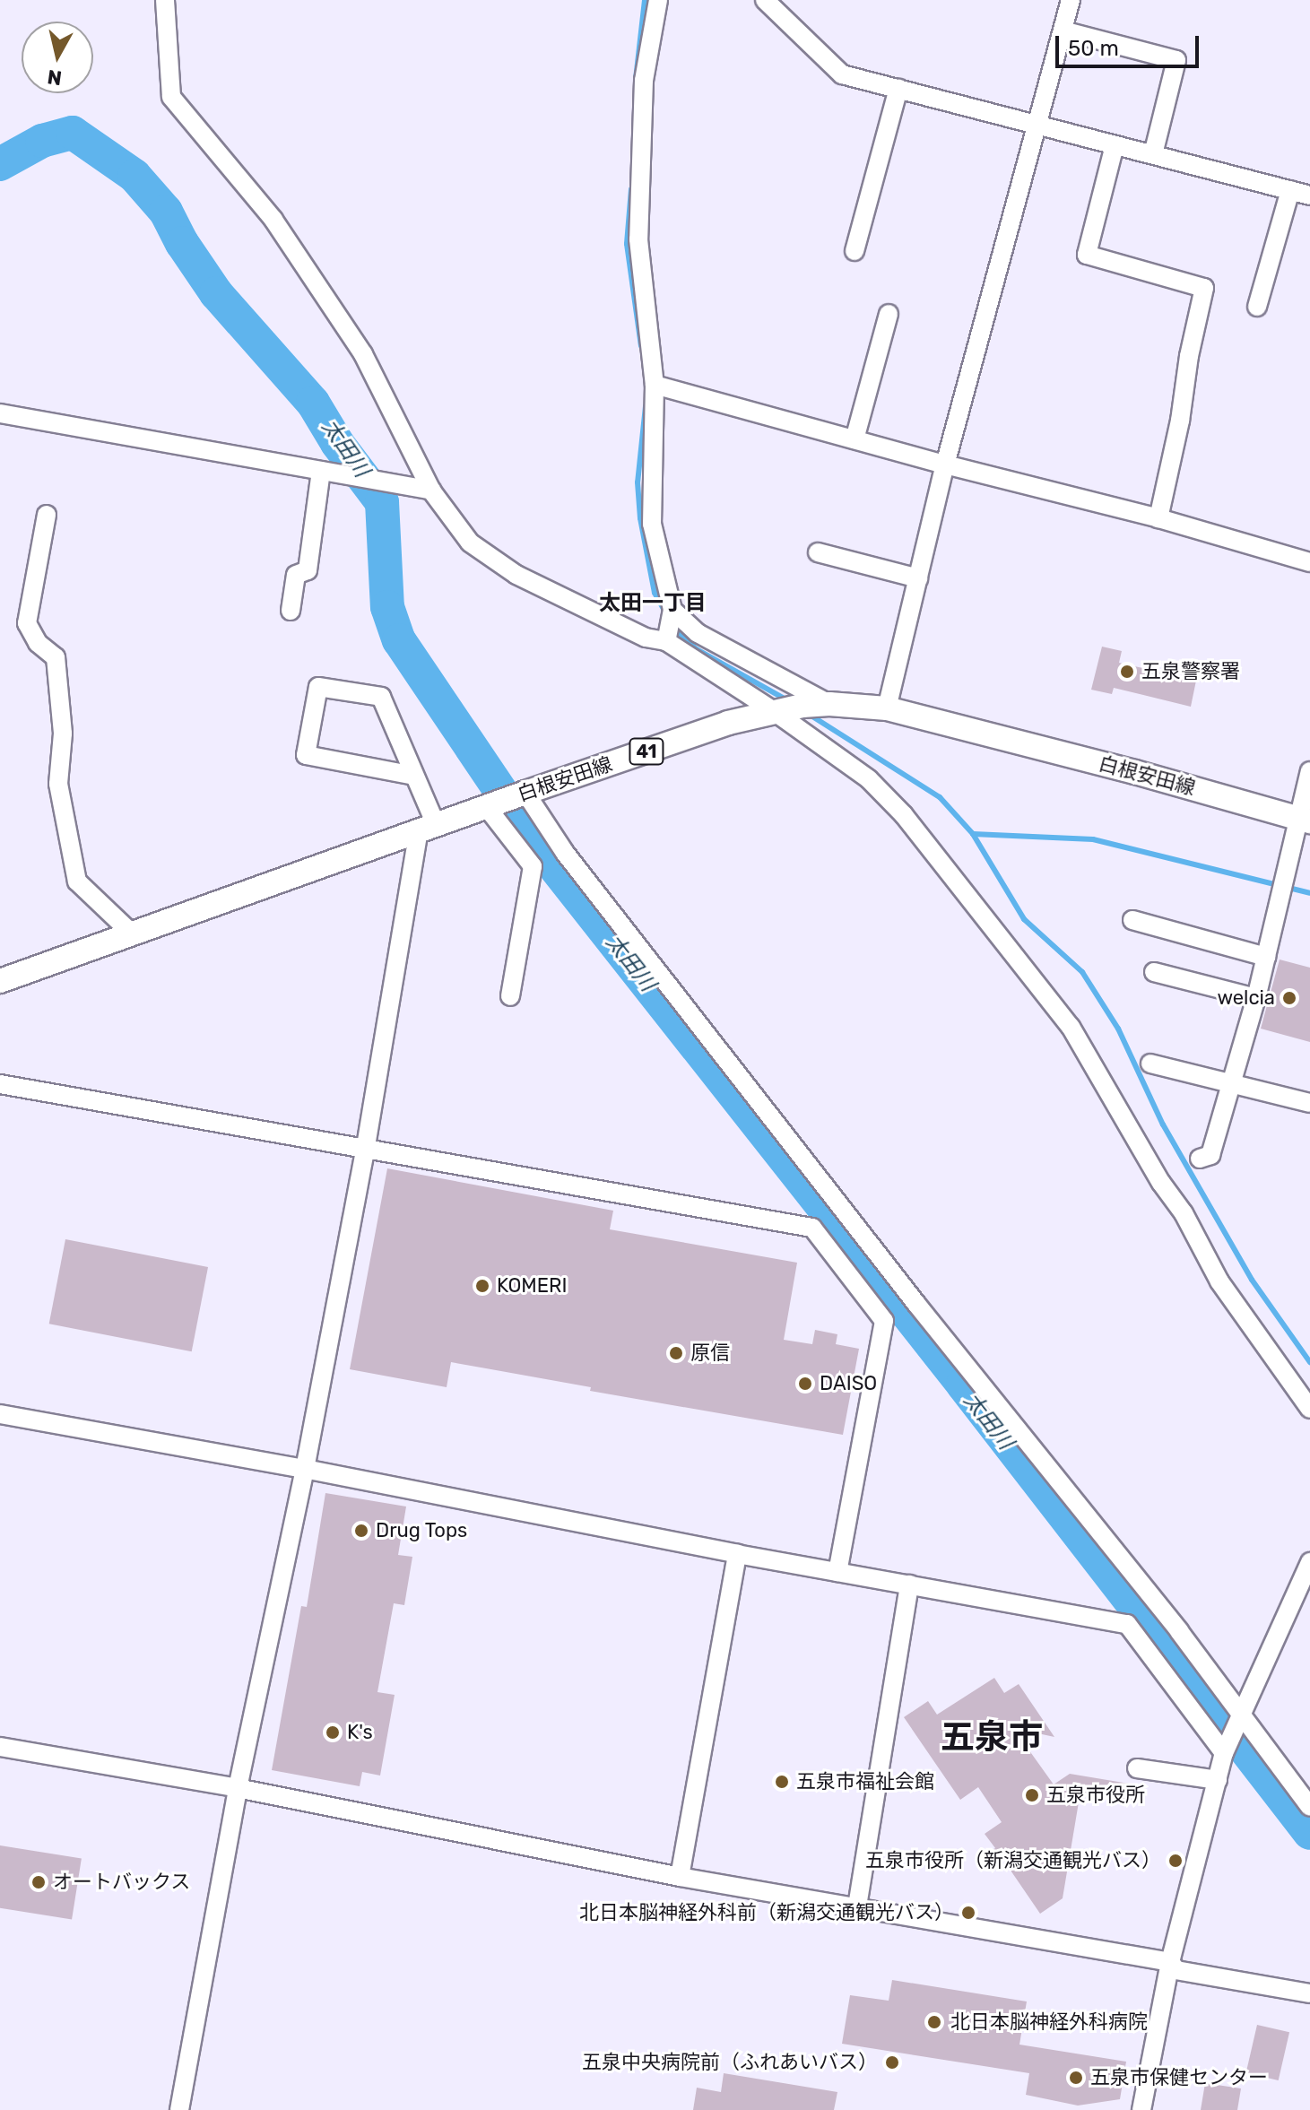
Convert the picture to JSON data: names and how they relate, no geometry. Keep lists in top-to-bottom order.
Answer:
{
  "streets": {
    "main road": ["41", "白根安田線"]
  },
  "districts": ["太田一丁目", "五泉市"],
  "water": ["太田川"],
  "places": [
    "五泉警察署",
    "welcia",
    "KOMERI",
    "原信",
    "DAISO",
    "Drug Tops",
    "K's",
    "五泉市福祉会館",
    "五泉市役所",
    "五泉市役所（新潟交通観光バス）",
    "オートバックス",
    "北日本脳神経外科前（新潟交通観光バス）",
    "北日本脳神経外科病院",
    "五泉中央病院前（ふれあいバス）",
    "五泉市保健センター"
  ],
  "scale_bar": "50 m",
  "north": "bottom"
}
